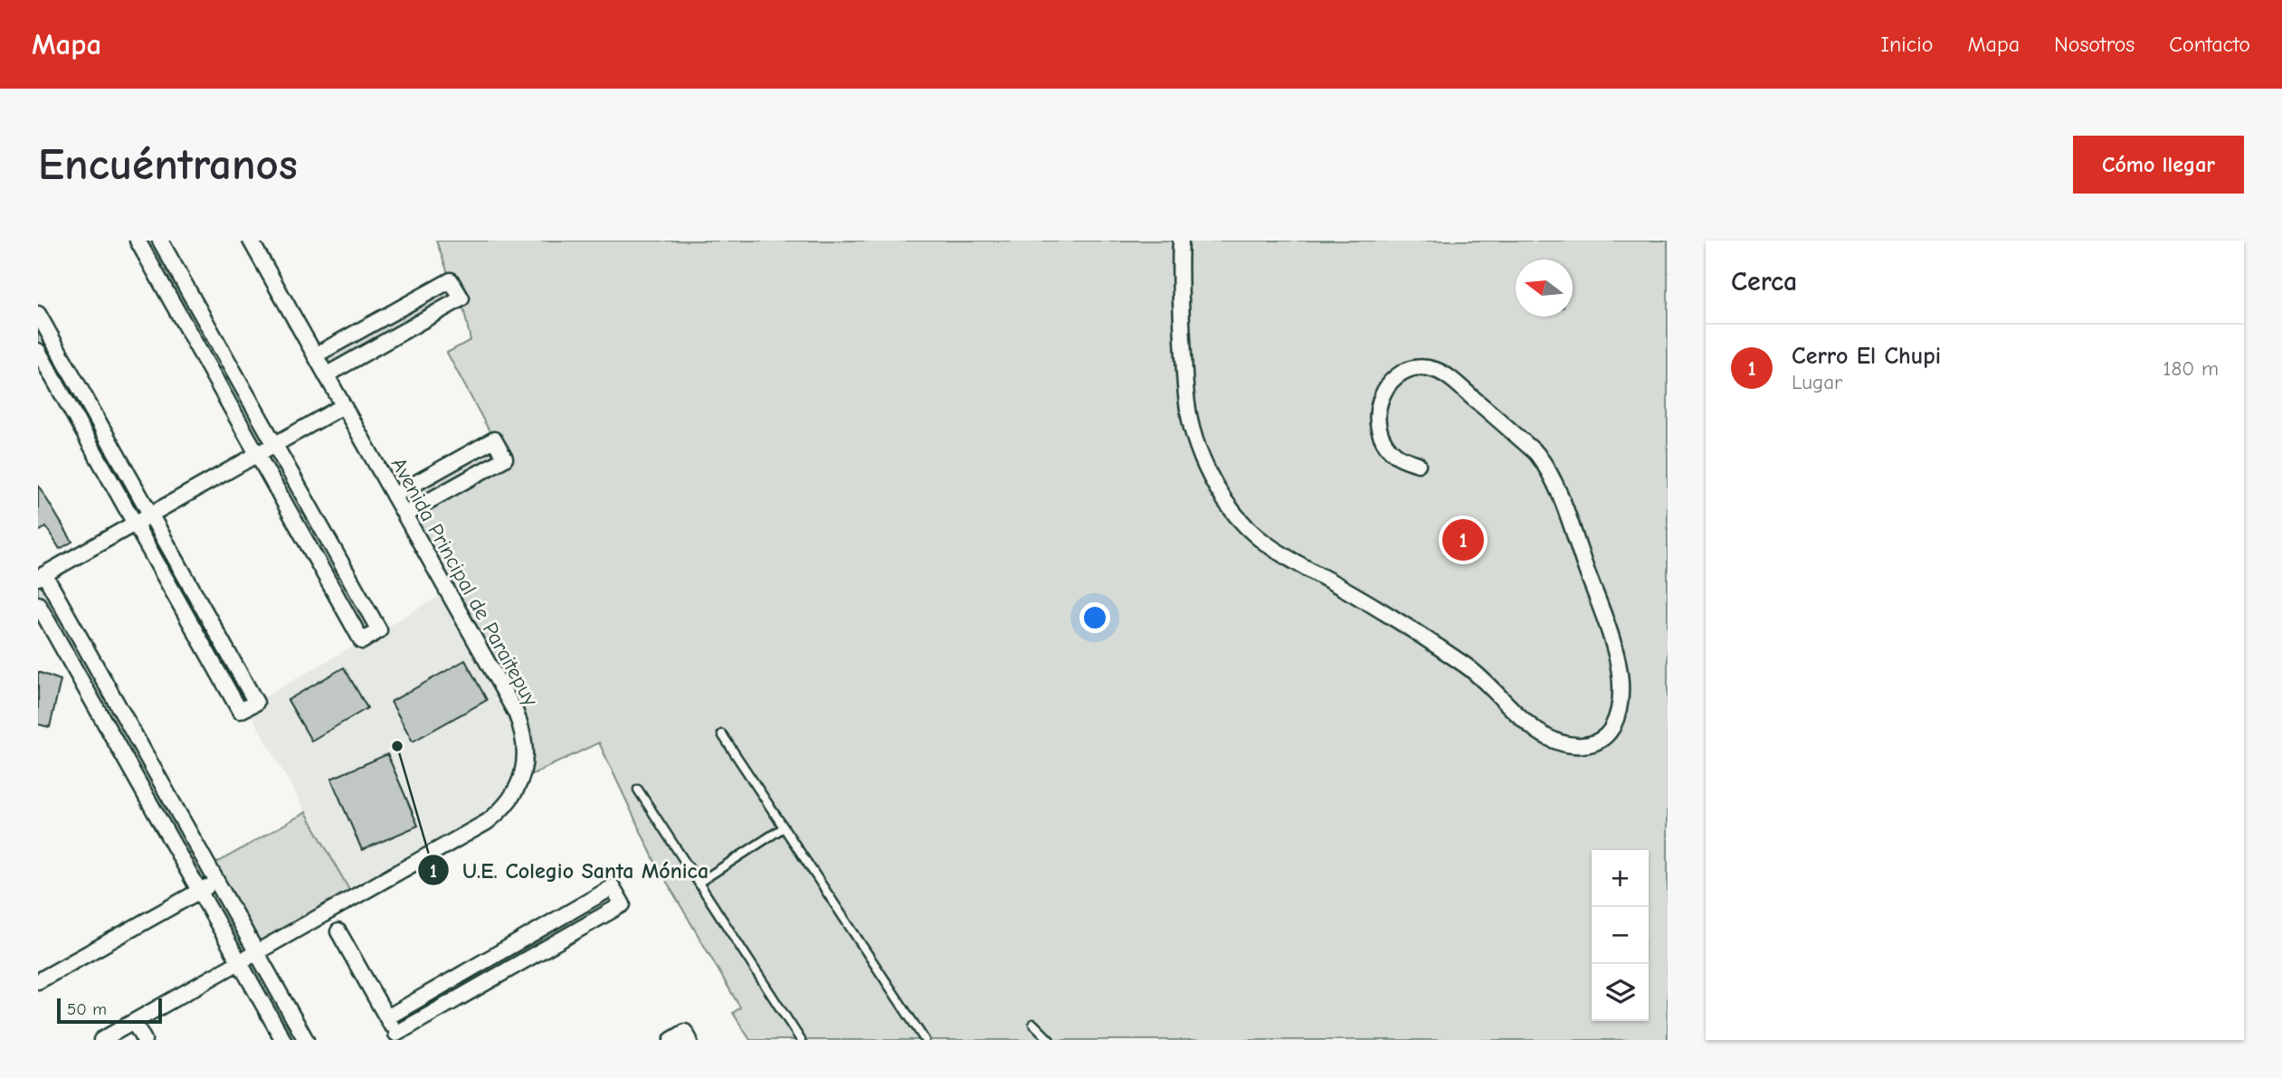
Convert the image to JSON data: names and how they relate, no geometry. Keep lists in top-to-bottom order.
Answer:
{
  "streets": {
    "street": ["Avenida Principal de Paraitepuy"]
  },
  "places": ["U.E. Colegio Santa Mónica"],
  "scale_bar": "50 m",
  "north": "left",
  "page": {
    "header": "Mapa",
    "nav": [
      "Inicio",
      "Mapa",
      "Nosotros",
      "Contacto"
    ],
    "buttons": "Cómo llegar",
    "title": "Encuéntranos",
    "heading": "Cerca",
    "list": [
      {
        "mark": "1",
        "name": "Cerro El Chupi",
        "note": "Lugar",
        "value": "180 m"
      }
    ],
    "pins": "1",
    "map_buttons": ["+", "−"],
    "scale": "50 m"
  }
}
